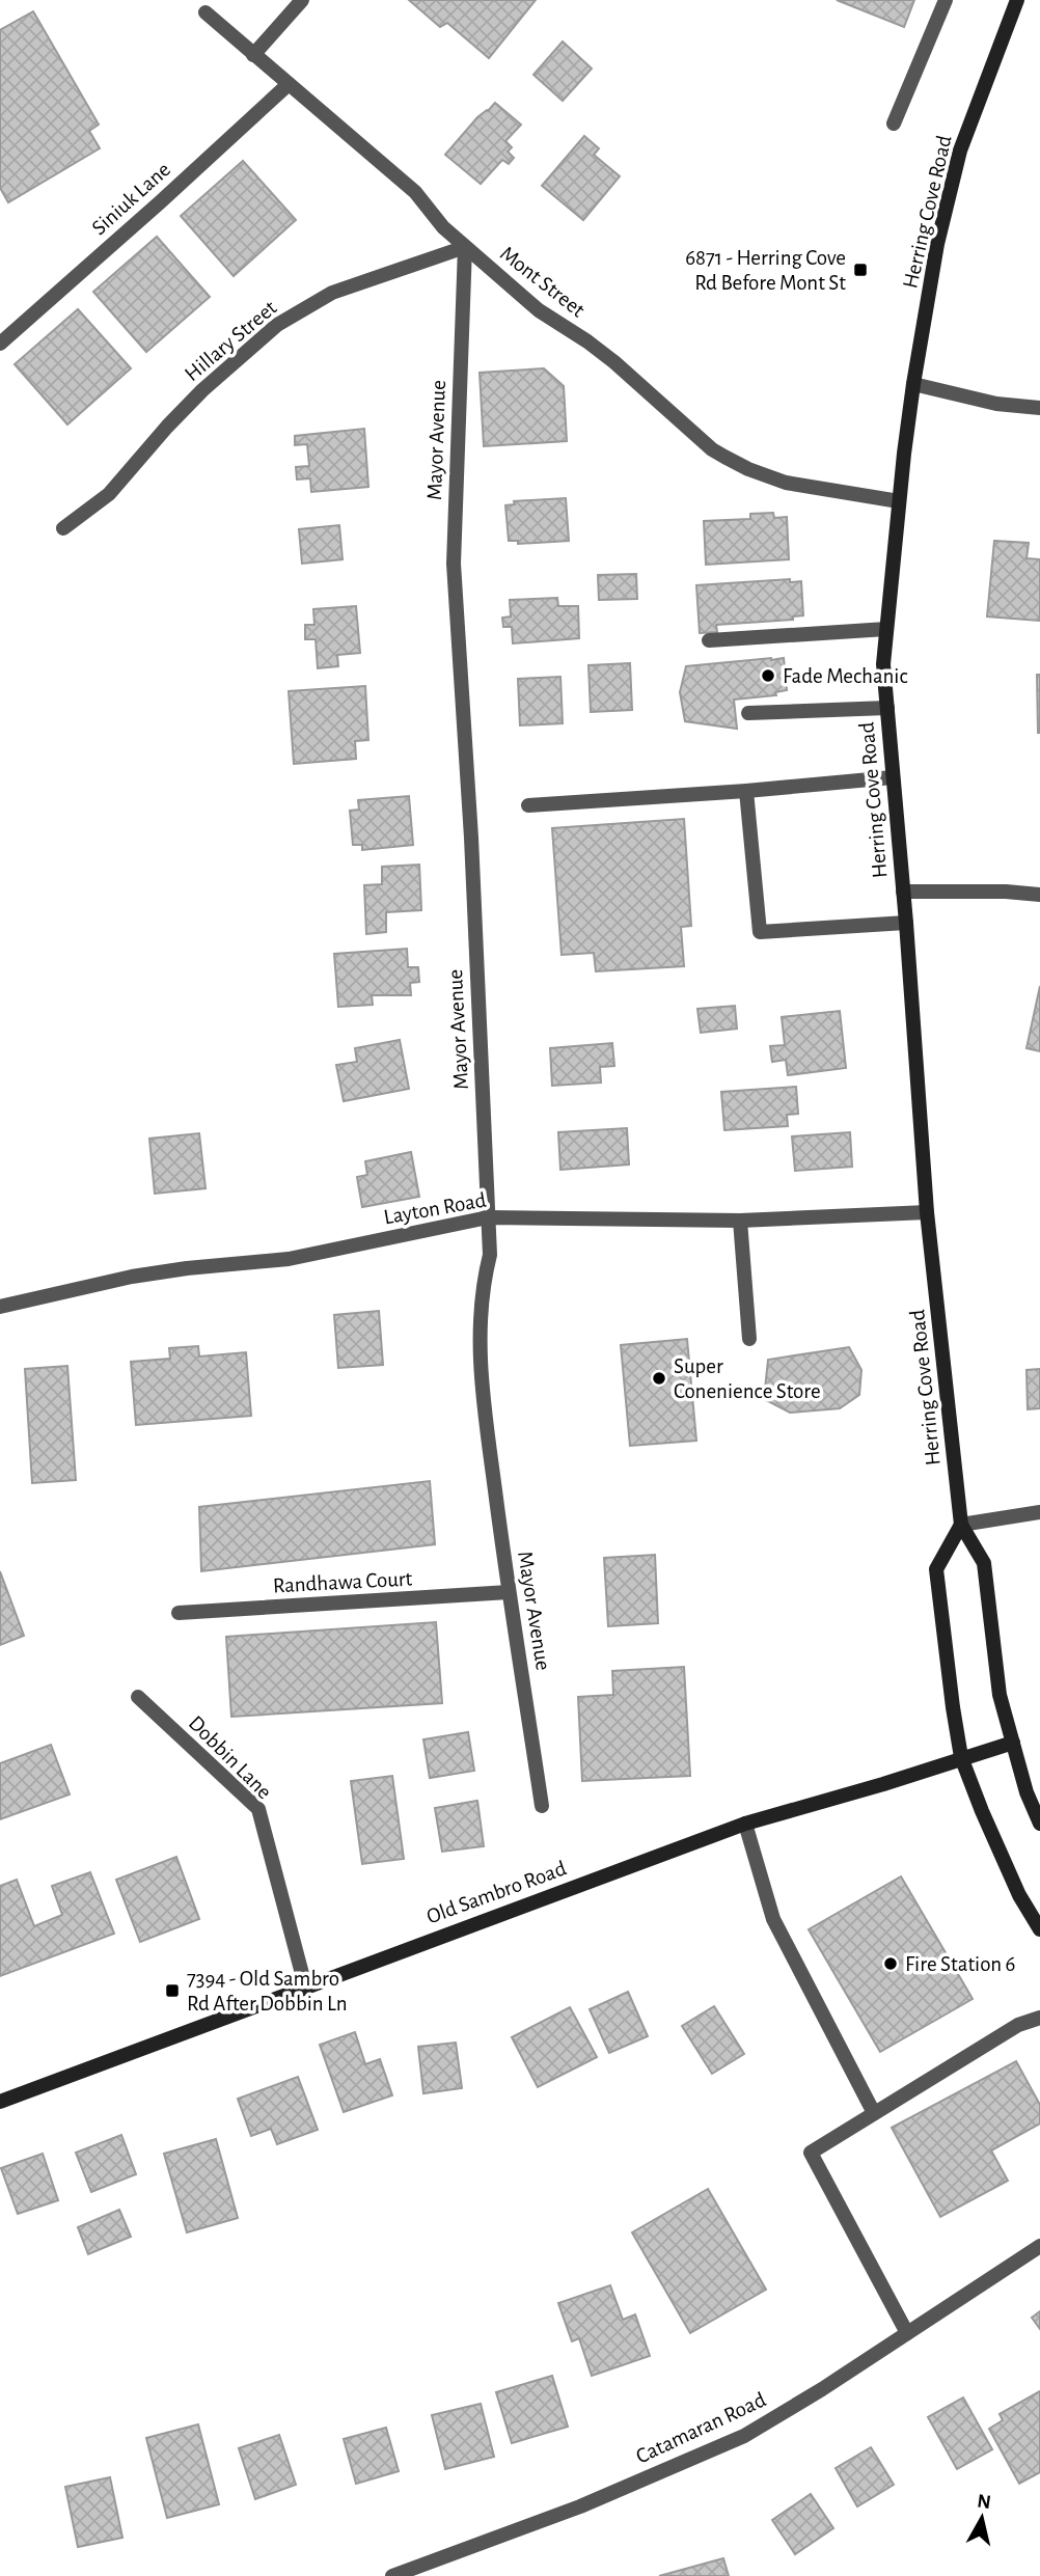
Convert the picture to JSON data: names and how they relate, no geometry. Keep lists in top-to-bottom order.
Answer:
{
  "streets": {
    "main road": ["Herring Cove Road", "Old Sambro Road"],
    "street": [
      "Siniuk Lane",
      "Mont Street",
      "Hillary Street",
      "Mayor Avenue",
      "Layton Road",
      "Randhawa Court",
      "Dobbin Lane",
      "Catamaran Road"
    ]
  },
  "crossings": [
    ["Siniuk Lane", "Mont Street"],
    ["Herring Cove Road", "Mont Street"],
    ["Herring Cove Road", "Layton Road"],
    ["Herring Cove Road", "Old Sambro Road"],
    ["Mont Street", "Hillary Street"],
    ["Mont Street", "Mayor Avenue"],
    ["Hillary Street", "Mayor Avenue"],
    ["Mayor Avenue", "Layton Road"],
    ["Mayor Avenue", "Randhawa Court"],
    ["Dobbin Lane", "Old Sambro Road"]
  ],
  "places": {
    "transit": ["6871 - Herring Cove Rd Before Mont St", "7394 - Old Sambro Rd After Dobbin Ln"],
    "other": ["Fade Mechanic", "Super Conenience Store", "Fire Station 6"]
  },
  "north": "top"
}
